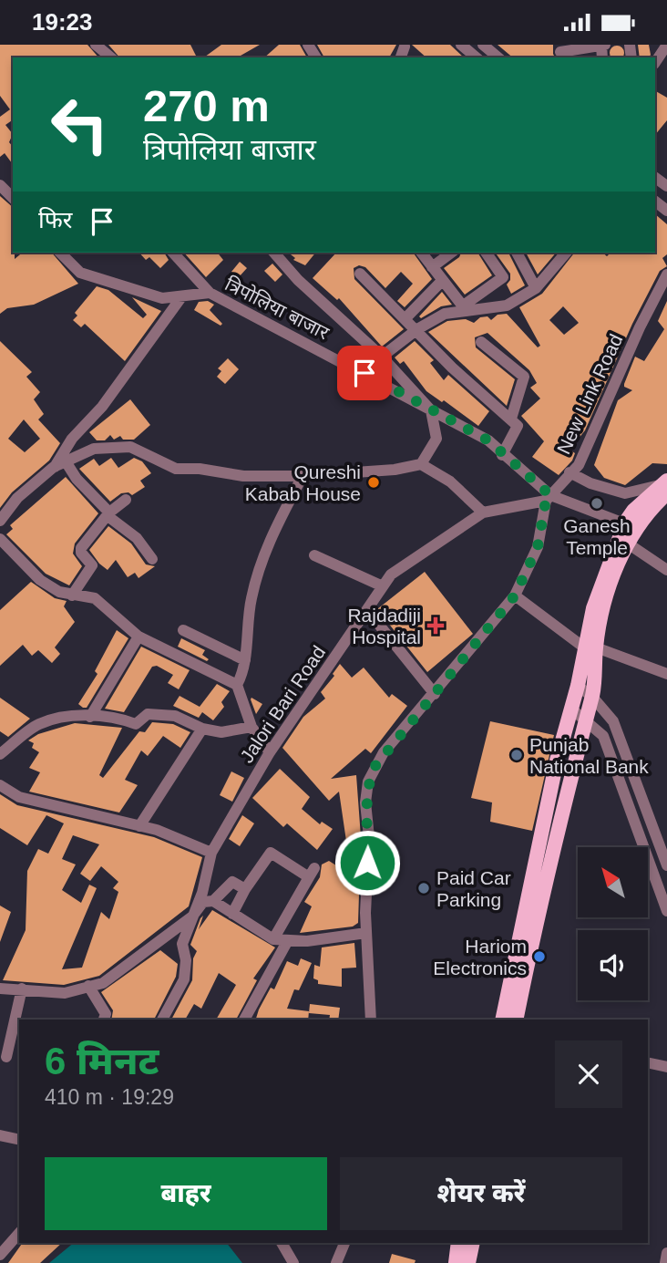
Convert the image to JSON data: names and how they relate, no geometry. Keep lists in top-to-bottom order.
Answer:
{
  "streets": {
    "street": ["त्रिपोलिया बाजार", "New Link Road", "Jalori Bari Road"]
  },
  "crossings": [
    ["त्रिपोलिया बाजार", "New Link Road"],
    ["त्रिपोलिया बाजार", "Jalori Bari Road"],
    ["New Link Road", "Jalori Bari Road"]
  ],
  "places": {
    "other": [
      "Qureshi Kabab House",
      "Ganesh Temple",
      "Punjab National Bank",
      "Paid Car Parking",
      "Hariom Electronics"
    ],
    "health": ["Rajdadiji Hospital"]
  },
  "north": "top left",
  "page": {
    "status": "19:23",
    "turn": ["270 m", "त्रिपोलिया बाजार"],
    "then": "फिर",
    "heading": ["6 मिनट", "410 m · 19:29"],
    "buttons": ["बाहर", "शेयर करें"]
  }
}
